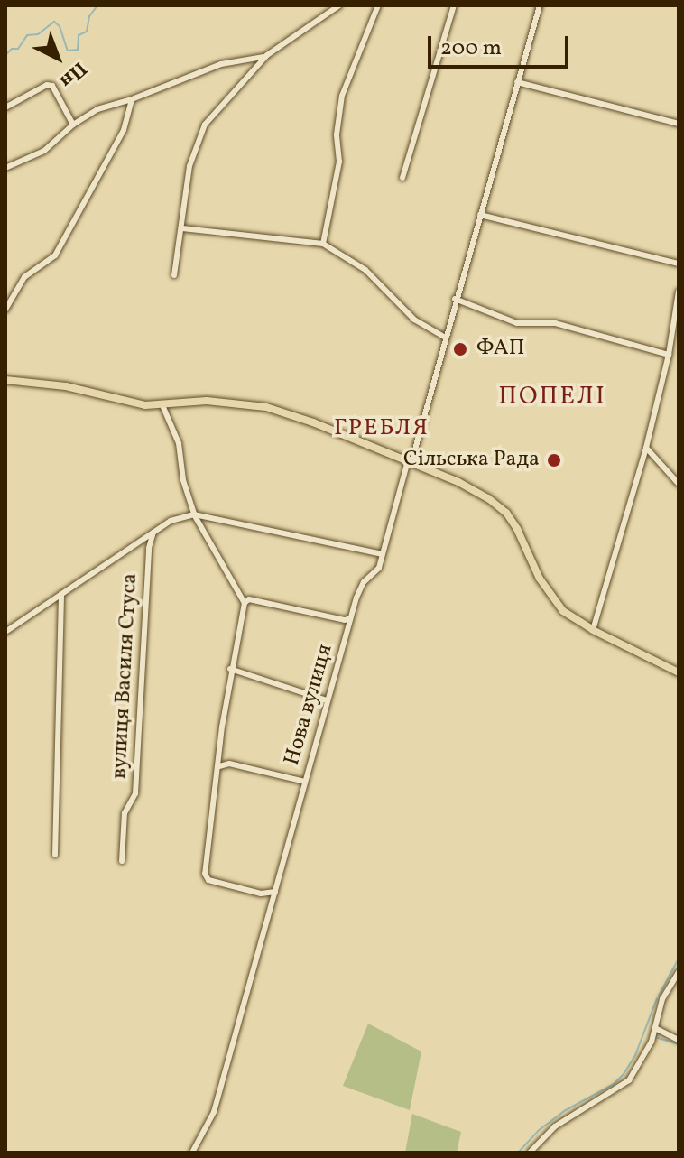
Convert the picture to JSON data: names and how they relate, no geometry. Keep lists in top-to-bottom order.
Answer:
{
  "streets": {
    "street": ["вулиця Василя Стуса", "Нова вулиця"]
  },
  "districts": ["ПОПЕЛІ", "ГРЕБЛЯ"],
  "places": ["ФАП", "Сільська Рада"],
  "scale_bar": "200 m",
  "north": "bottom right"
}
